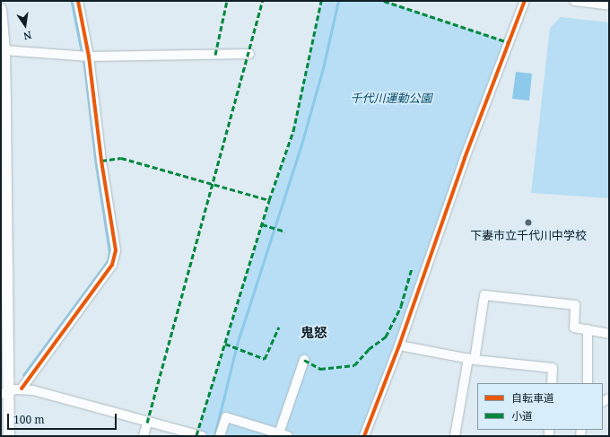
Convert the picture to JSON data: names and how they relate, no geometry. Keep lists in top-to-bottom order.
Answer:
{
  "districts": ["鬼怒"],
  "parks": ["千代川運動公園"],
  "places": ["下妻市立千代川中学校"],
  "legend": ["自転車道", "小道"],
  "scale_bar": "100 m",
  "north": "bottom"
}
